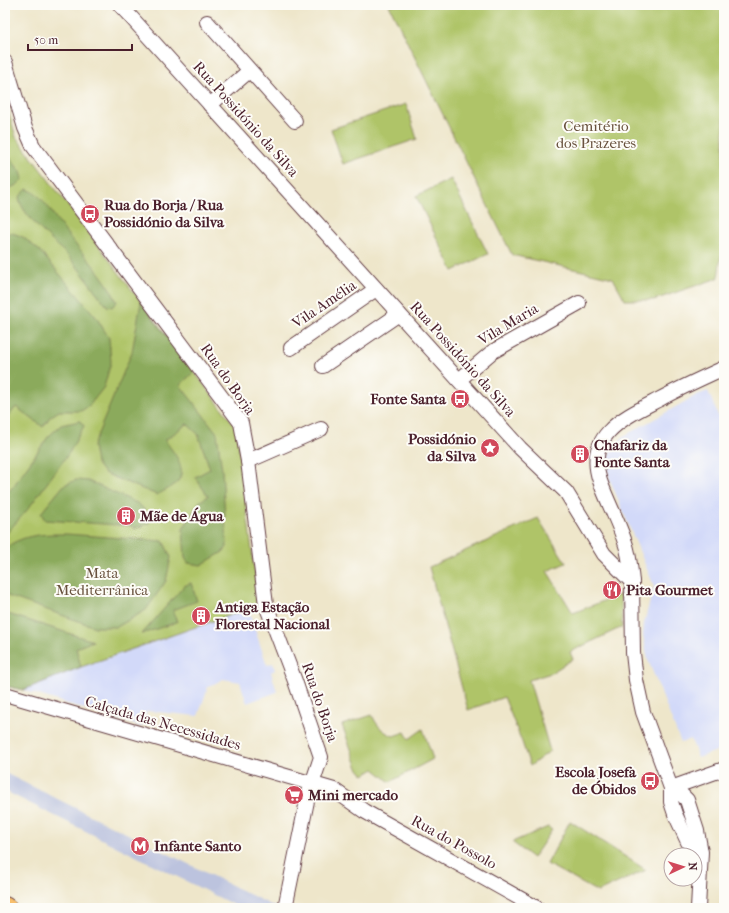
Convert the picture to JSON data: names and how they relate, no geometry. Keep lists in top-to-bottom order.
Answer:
{
  "streets": {
    "street": [
      "Rua Possidónio da Silva",
      "Vila Amélia",
      "Vila Maria",
      "Rua do Borja",
      "Calçada das Necessidades",
      "Rua do Possolo"
    ]
  },
  "crossings": [
    ["Rua Possidónio da Silva", "Vila Amélia"],
    ["Rua Possidónio da Silva", "Vila Maria"],
    ["Rua do Borja", "Calçada das Necessidades"],
    ["Rua do Borja", "Rua do Possolo"],
    ["Calçada das Necessidades", "Rua do Possolo"]
  ],
  "parks": ["Cemitério dos Prazeres", "Mata Mediterrânica"],
  "places": {
    "bus stop": ["Rua do Borja / Rua Possidónio da Silva", "Fonte Santa", "Escola Josefa de Óbidos"],
    "place": ["Possidónio da Silva"],
    "building": ["Chafariz da Fonte Santa", "Mãe de Água", "Antiga Estação Florestal Nacional"],
    "restaurant": ["Pita Gourmet"],
    "supermarket": ["Mini mercado"],
    "metro station": ["Infante Santo"]
  },
  "scale_bar": "50 m",
  "north": "right"
}
